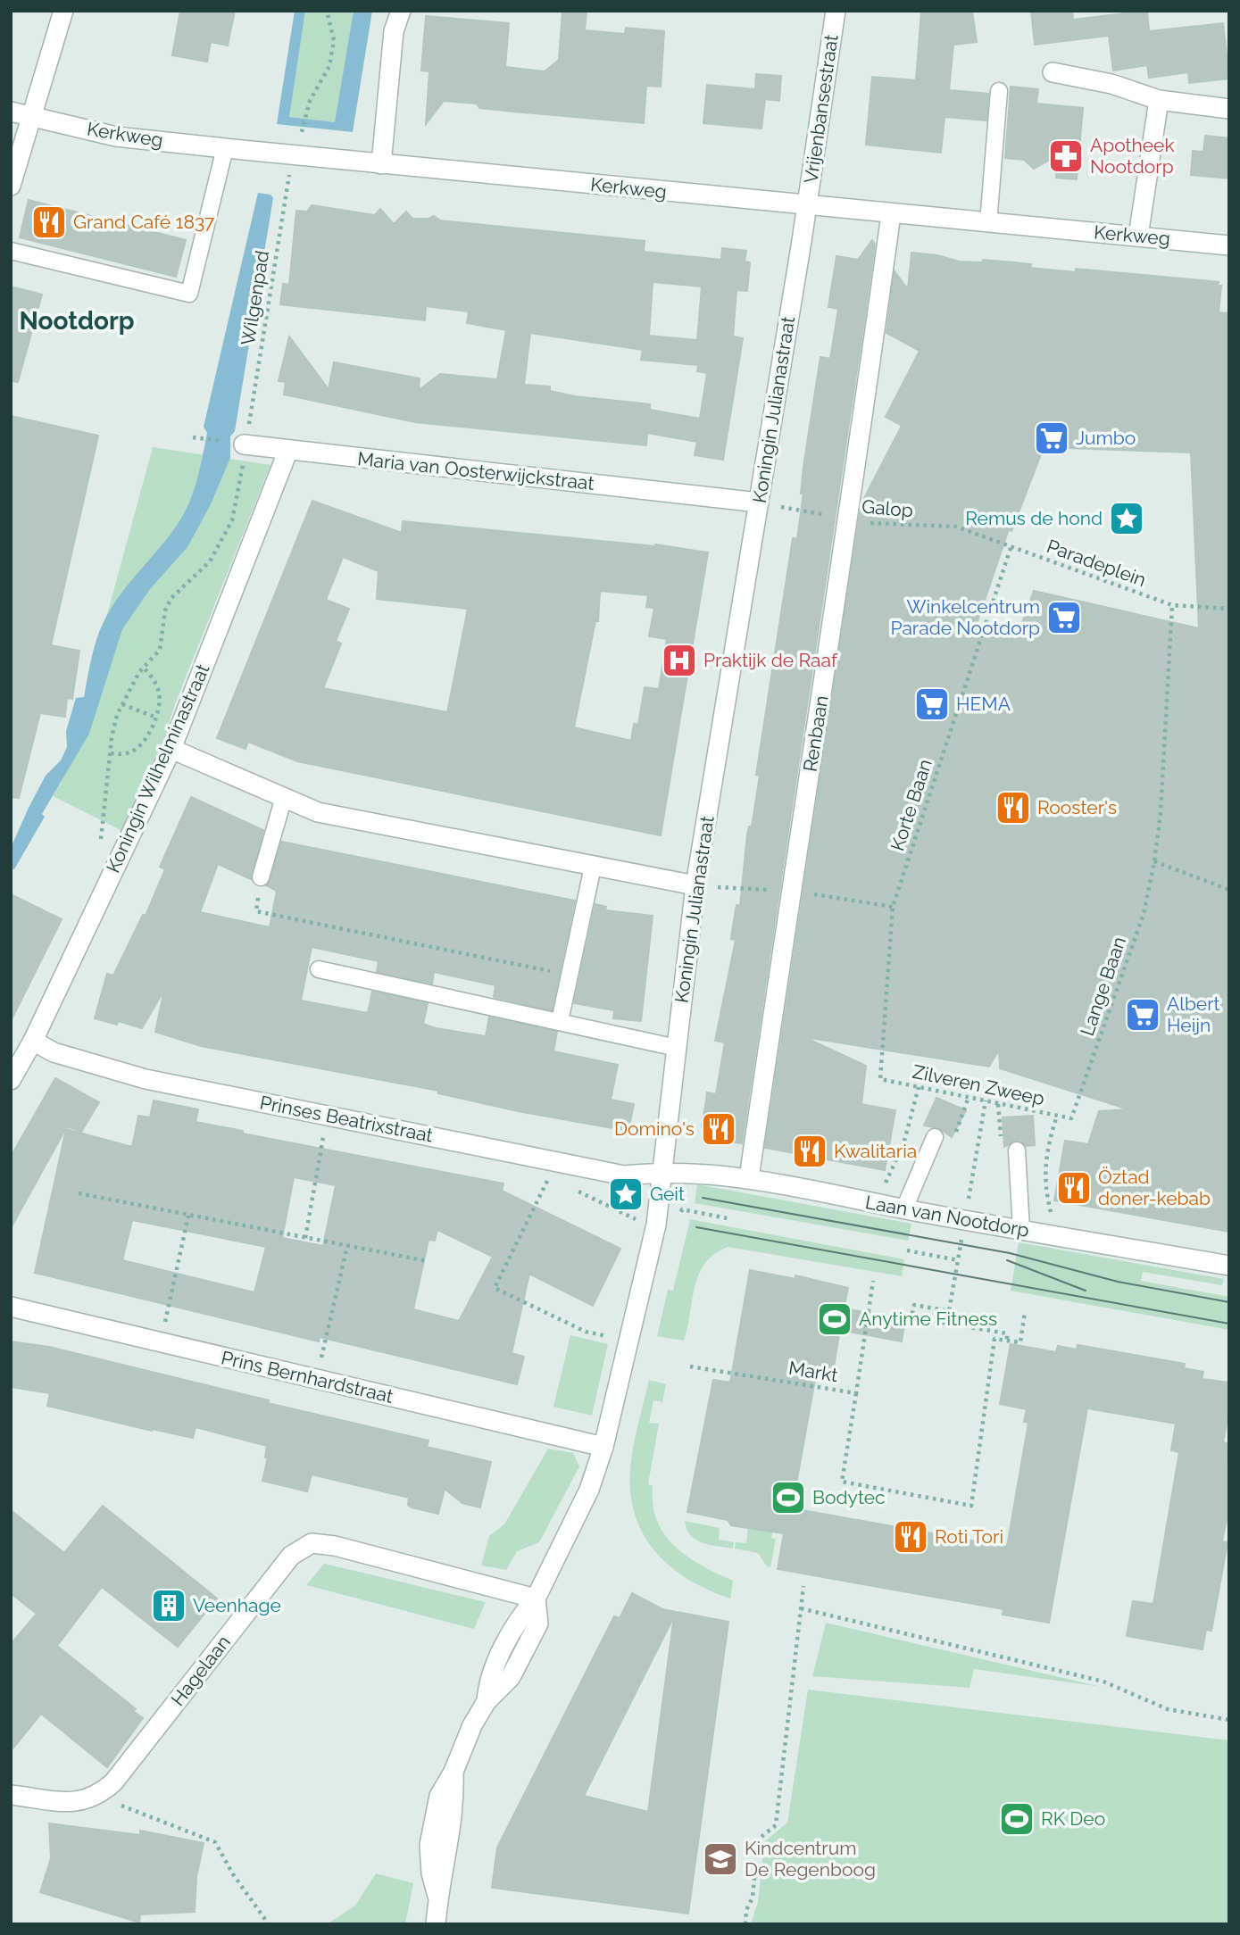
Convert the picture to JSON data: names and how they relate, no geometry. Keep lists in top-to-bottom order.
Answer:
{
  "streets": {
    "street": [
      "Vrijenbansestraat",
      "Kerkweg",
      "Koningin Julianastraat",
      "Maria van Oosterwijckstraat",
      "Renbaan",
      "Koningin Wilhelminastraat",
      "Prinses Beatrixstraat",
      "Laan van Nootdorp",
      "Prins Bernhardstraat",
      "Hagelaan"
    ],
    "path": [
      "Wilgenpad",
      "Galop",
      "Paradeplein",
      "Korte Baan",
      "Lange Baan",
      "Zilveren Zweep",
      "Markt"
    ]
  },
  "crossings": [
    ["Vrijenbansestraat", "Kerkweg"],
    ["Vrijenbansestraat", "Koningin Julianastraat"],
    ["Kerkweg", "Wilgenpad"],
    ["Kerkweg", "Koningin Julianastraat"],
    ["Kerkweg", "Renbaan"],
    ["Wilgenpad", "Maria van Oosterwijckstraat"],
    ["Koningin Julianastraat", "Maria van Oosterwijckstraat"],
    ["Koningin Julianastraat", "Galop"],
    ["Koningin Julianastraat", "Prinses Beatrixstraat"],
    ["Koningin Julianastraat", "Laan van Nootdorp"],
    ["Koningin Julianastraat", "Prins Bernhardstraat"],
    ["Koningin Julianastraat", "Hagelaan"],
    ["Maria van Oosterwijckstraat", "Galop"],
    ["Maria van Oosterwijckstraat", "Koningin Wilhelminastraat"],
    ["Galop", "Paradeplein"],
    ["Galop", "Renbaan"],
    ["Galop", "Korte Baan"],
    ["Paradeplein", "Korte Baan"],
    ["Paradeplein", "Lange Baan"],
    ["Renbaan", "Laan van Nootdorp"],
    ["Koningin Wilhelminastraat", "Prinses Beatrixstraat"],
    ["Korte Baan", "Zilveren Zweep"],
    ["Lange Baan", "Zilveren Zweep"],
    ["Prinses Beatrixstraat", "Laan van Nootdorp"]
  ],
  "districts": ["Nootdorp"],
  "places": {
    "pharmacy": ["Apotheek Nootdorp"],
    "restaurant": [
      "Grand Café 1837",
      "Rooster's",
      "Domino's",
      "Kwalitaria",
      "Öztad doner-kebab",
      "Roti Tori"
    ],
    "supermarket": [
      "Jumbo",
      "Winkelcentrum Parade Nootdorp",
      "HEMA",
      "Albert Heijn"
    ],
    "place": ["Remus de hond", "Geit"],
    "hospital": ["Praktijk de Raaf"],
    "sports": ["Anytime Fitness", "Bodytec", "RK Deo"],
    "building": ["Veenhage"],
    "school or university": ["Kindcentrum De Regenboog"]
  }
}
